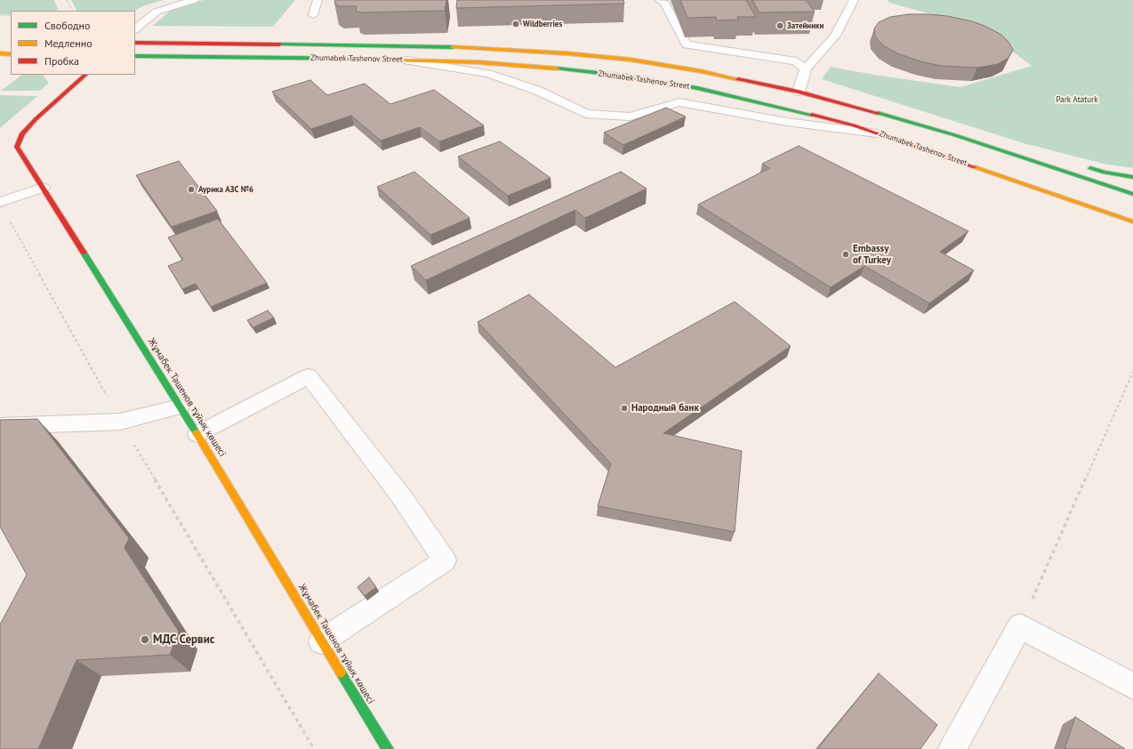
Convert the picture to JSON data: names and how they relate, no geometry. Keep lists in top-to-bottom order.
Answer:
{
  "streets": {
    "main road": ["Zhumabek Tashenov Street", "Жұмабек Тәшенов тұйық көшесі"]
  },
  "parks": ["Park Ataturk"],
  "places": [
    "Wildberries",
    "Затейники",
    "Аурика АЗС №6",
    "Embassy of Turkey",
    "Народный банк",
    "МДС Сервис"
  ],
  "legend": ["Свободно", "Медленно", "Пробка"]
}
